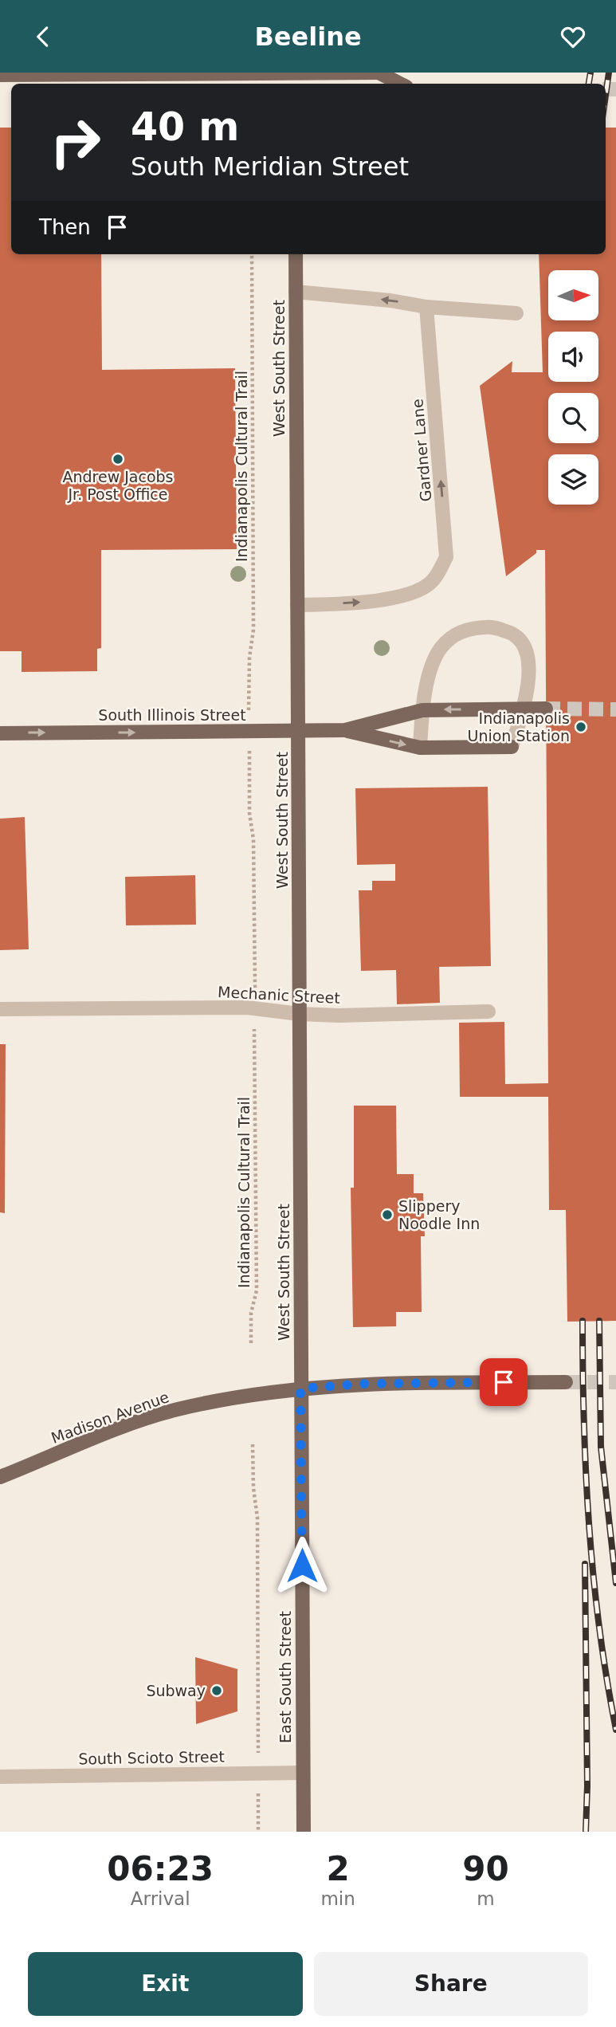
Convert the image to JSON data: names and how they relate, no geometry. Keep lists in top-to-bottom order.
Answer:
{
  "streets": {
    "main road": [
      "West South Street",
      "South Illinois Street",
      "Madison Avenue",
      "East South Street"
    ],
    "street": ["Gardner Lane", "Mechanic Street", "South Scioto Street"],
    "path": ["Indianapolis Cultural Trail"]
  },
  "crossings": [
    ["West South Street", "Gardner Lane"],
    ["West South Street", "South Illinois Street"],
    ["West South Street", "Mechanic Street"],
    ["West South Street", "Madison Avenue"],
    ["West South Street", "East South Street"],
    ["Madison Avenue", "East South Street"],
    ["East South Street", "South Scioto Street"]
  ],
  "places": [
    "Andrew Jacobs Jr. Post Office",
    "Indianapolis Union Station",
    "Slippery Noodle Inn",
    "Subway"
  ],
  "north": "right",
  "page": {
    "header": "Beeline",
    "turn": ["40 m", "South Meridian Street"],
    "then": "Then",
    "eta": [
      "06:23",
      "Arrival",
      "2",
      "min",
      "90",
      "m"
    ],
    "buttons": ["Exit", "Share"]
  }
}
